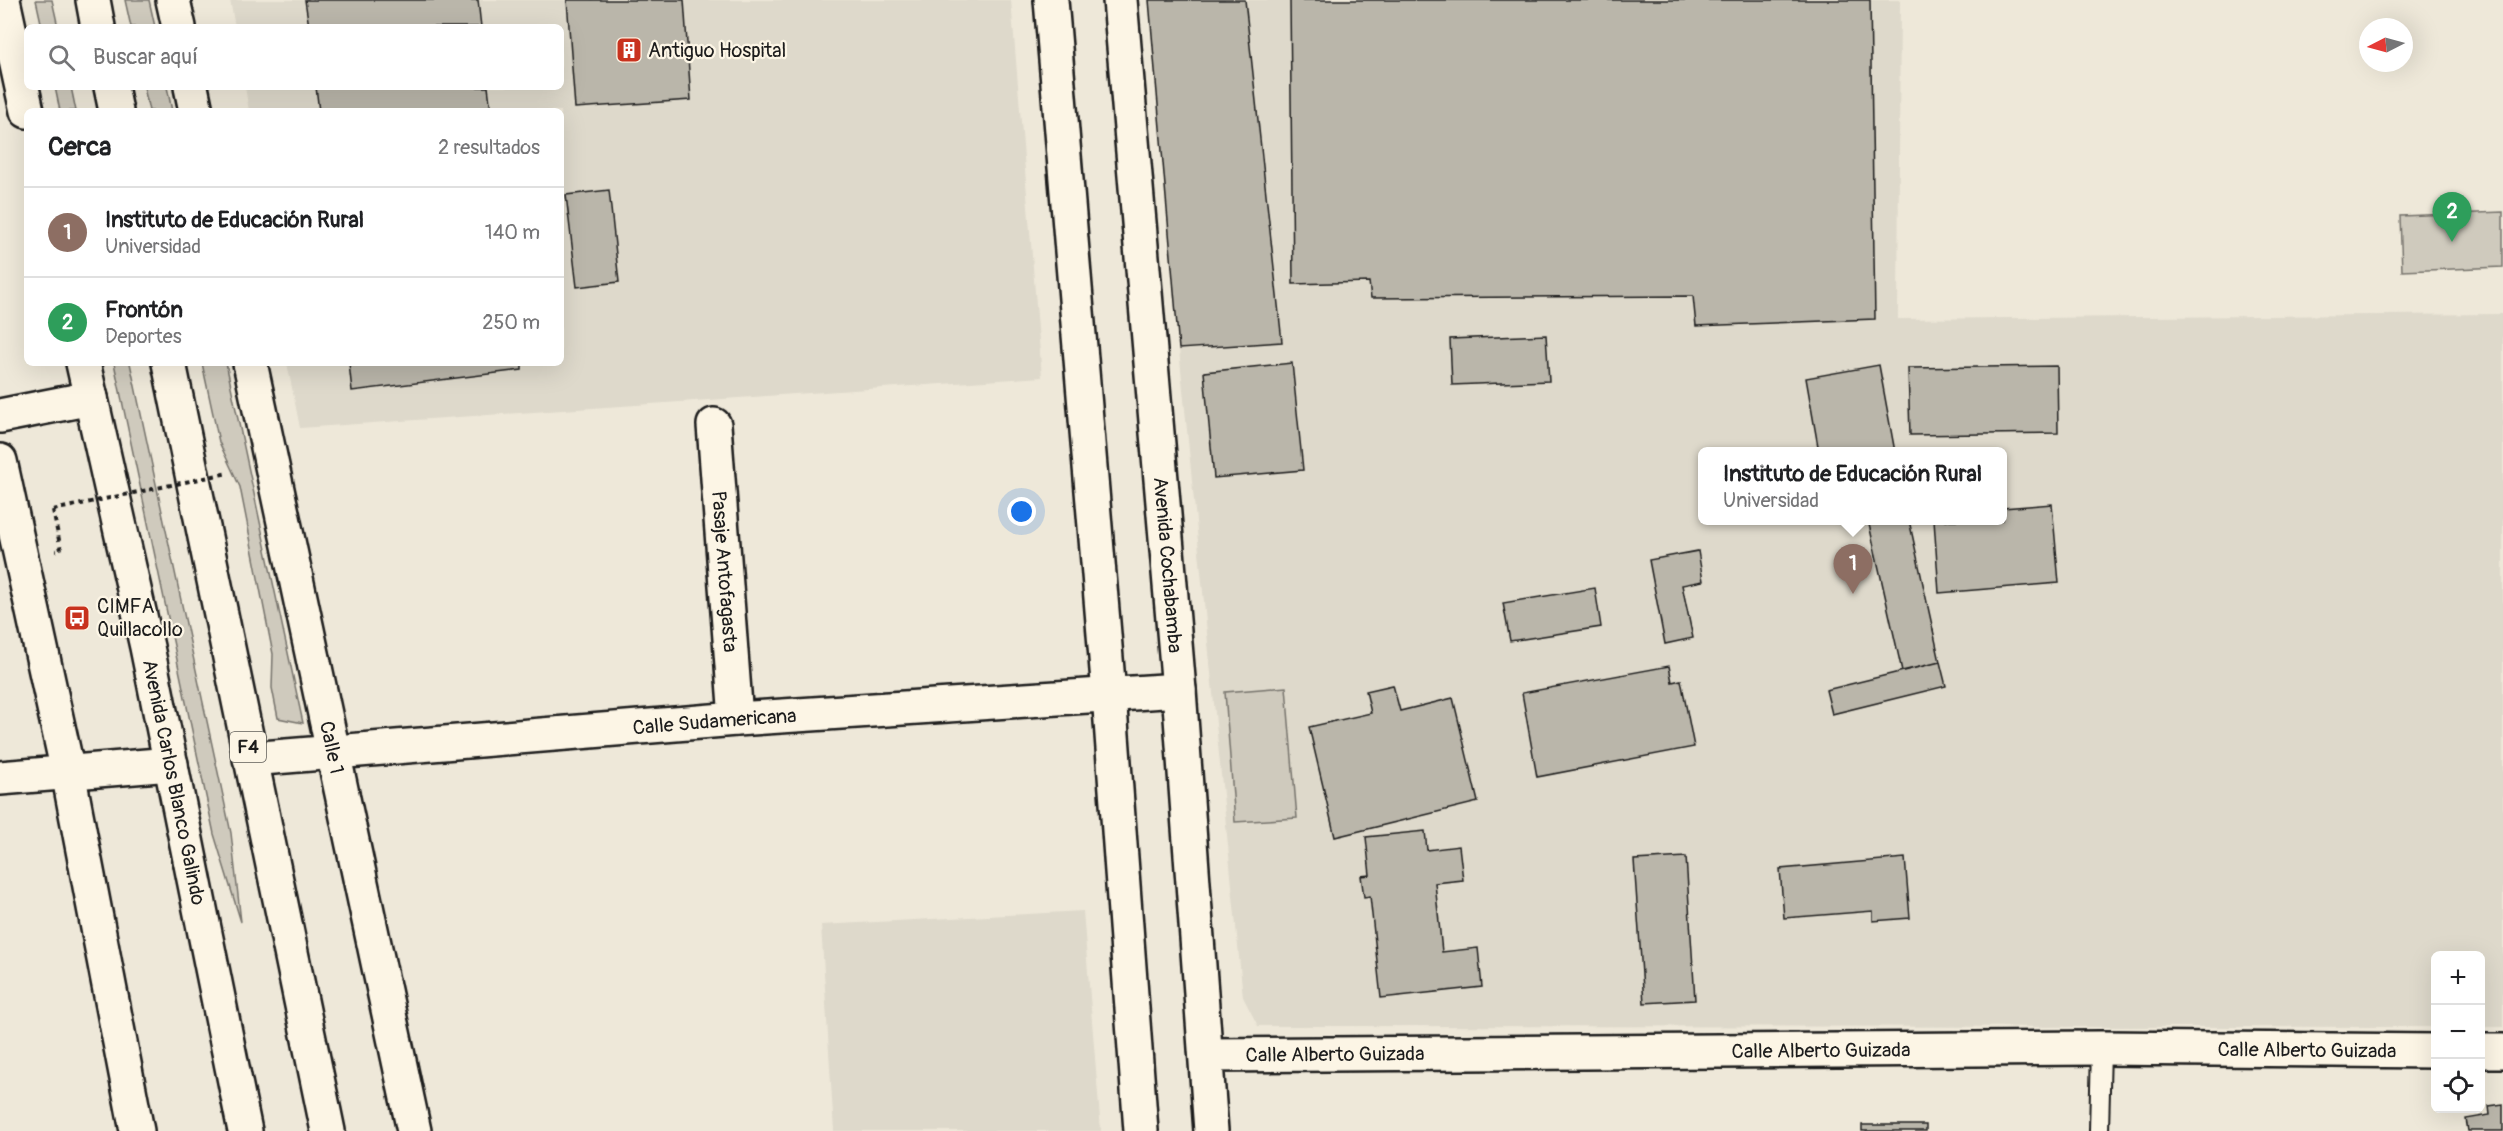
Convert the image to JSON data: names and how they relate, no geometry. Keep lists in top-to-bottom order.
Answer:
{
  "streets": {
    "main road": [
      "Avenida Cochabamba",
      "Pasaje Antofagasta",
      "Calle Sudamericana",
      "F4",
      "Calle 1",
      "Avenida Carlos Blanco Galindo",
      "Calle Alberto Guizada"
    ]
  },
  "crossings": [
    ["Avenida Cochabamba", "Calle Sudamericana"],
    ["Avenida Cochabamba", "Calle Alberto Guizada"],
    ["Pasaje Antofagasta", "Calle Sudamericana"],
    ["Calle Sudamericana", "F4"],
    ["Calle Sudamericana", "Calle 1"]
  ],
  "places": {
    "building": ["Antiguo Hospital"],
    "bus stop": ["CIMFA Quillacollo"]
  },
  "north": "left",
  "page": {
    "search": "Buscar aquí",
    "heading": ["Cerca", "2 resultados"],
    "list": [
      {
        "mark": "1",
        "name": "Instituto de Educación Rural",
        "note": "Universidad",
        "value": "140 m"
      },
      {
        "mark": "2",
        "name": "Frontón",
        "note": "Deportes",
        "value": "250 m"
      }
    ],
    "pins": ["2", "1"],
    "popup": ["Instituto de Educación Rural", "Universidad"],
    "map_buttons": ["+", "−"]
  }
}
